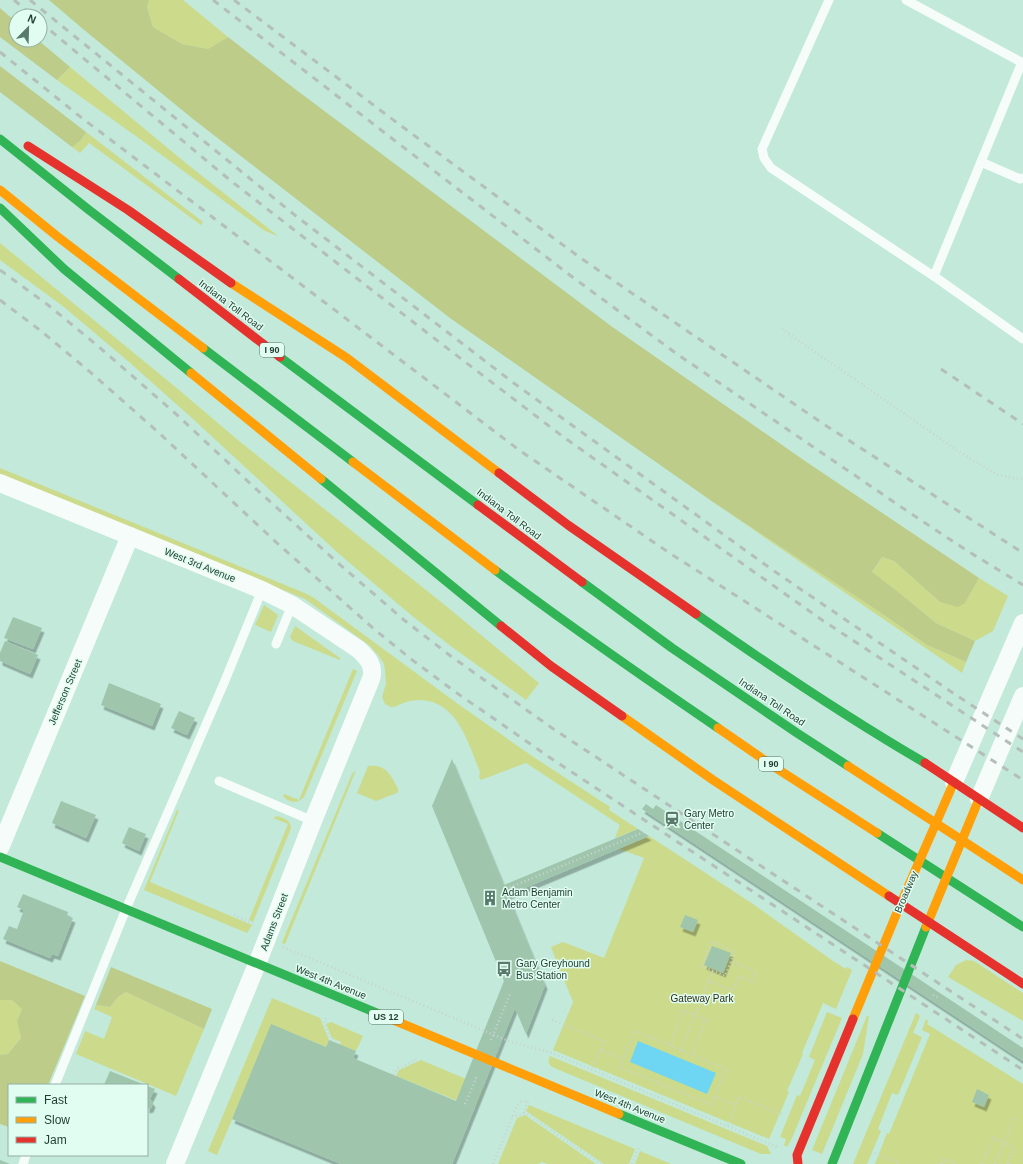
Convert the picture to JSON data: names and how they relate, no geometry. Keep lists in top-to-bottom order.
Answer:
{
  "streets": {
    "main road": [
      "Indiana Toll Road",
      "I 90",
      "Broadway",
      "West 4th Avenue",
      "US 12"
    ],
    "street": ["West 3rd Avenue", "Jefferson Street", "Adams Street"]
  },
  "crossings": [
    ["West 3rd Avenue", "Jefferson Street"],
    ["West 3rd Avenue", "Adams Street"],
    ["Adams Street", "West 4th Avenue"]
  ],
  "parks": ["Gateway Park"],
  "places": {
    "station": ["Gary Metro Center"],
    "building": ["Adam Benjamin Metro Center"],
    "bus stop": ["Gary Greyhound Bus Station"]
  },
  "legend": ["Fast", "Slow", "Jam"],
  "north": "top right"
}
